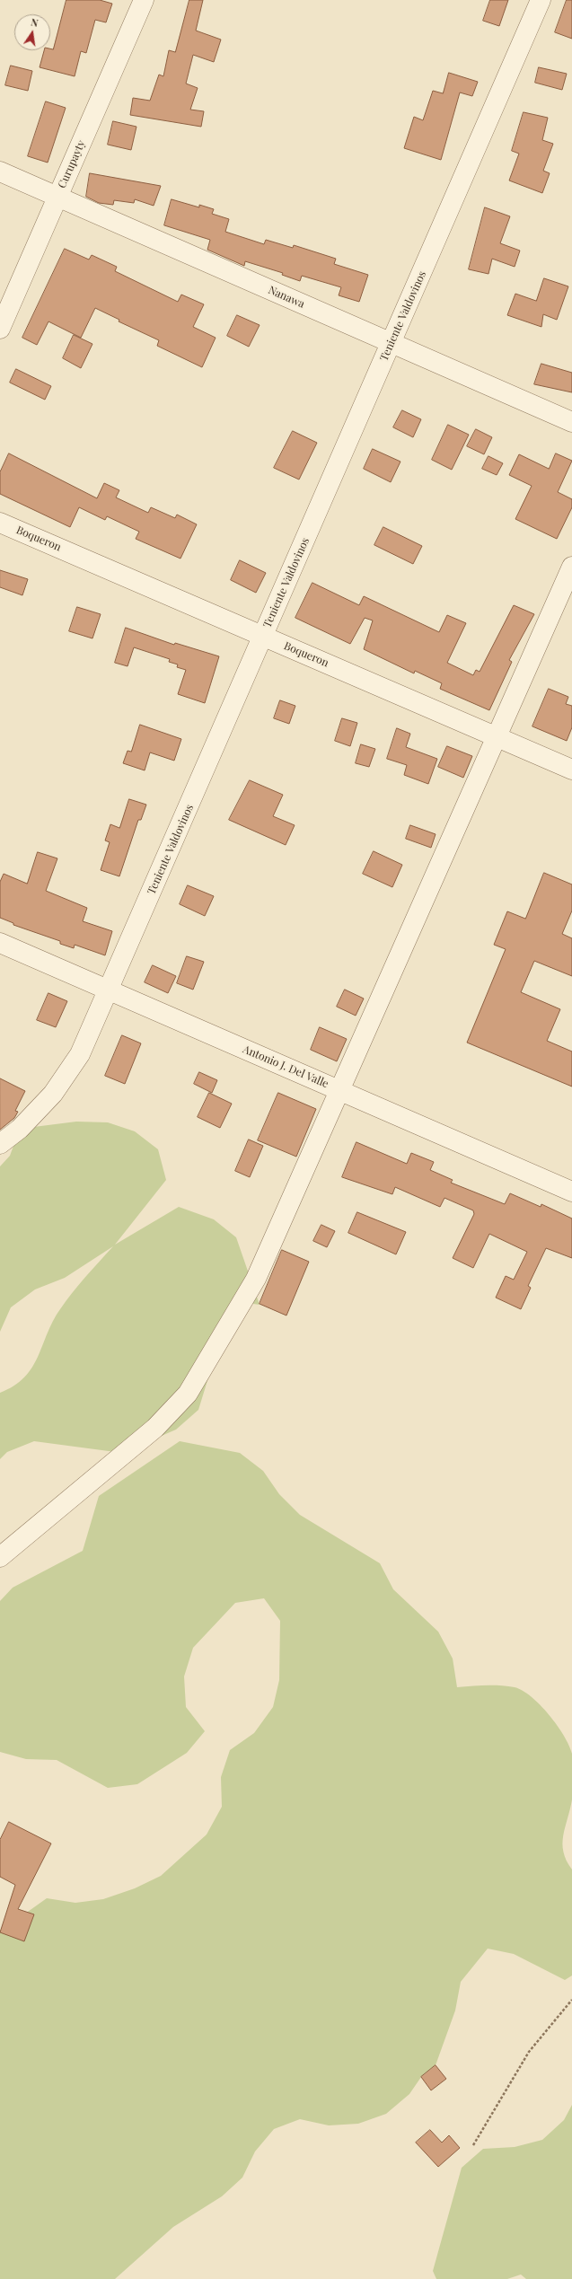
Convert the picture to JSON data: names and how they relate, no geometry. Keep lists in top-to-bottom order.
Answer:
{
  "streets": {
    "street": [
      "Curupayty",
      "Nanawa",
      "Teniente Valdovinos",
      "Boqueron",
      "Antonio J. Del Valle"
    ]
  },
  "crossings": [
    ["Curupayty", "Nanawa"],
    ["Nanawa", "Teniente Valdovinos"],
    ["Teniente Valdovinos", "Boqueron"],
    ["Teniente Valdovinos", "Antonio J. Del Valle"]
  ],
  "north": "top"
}
